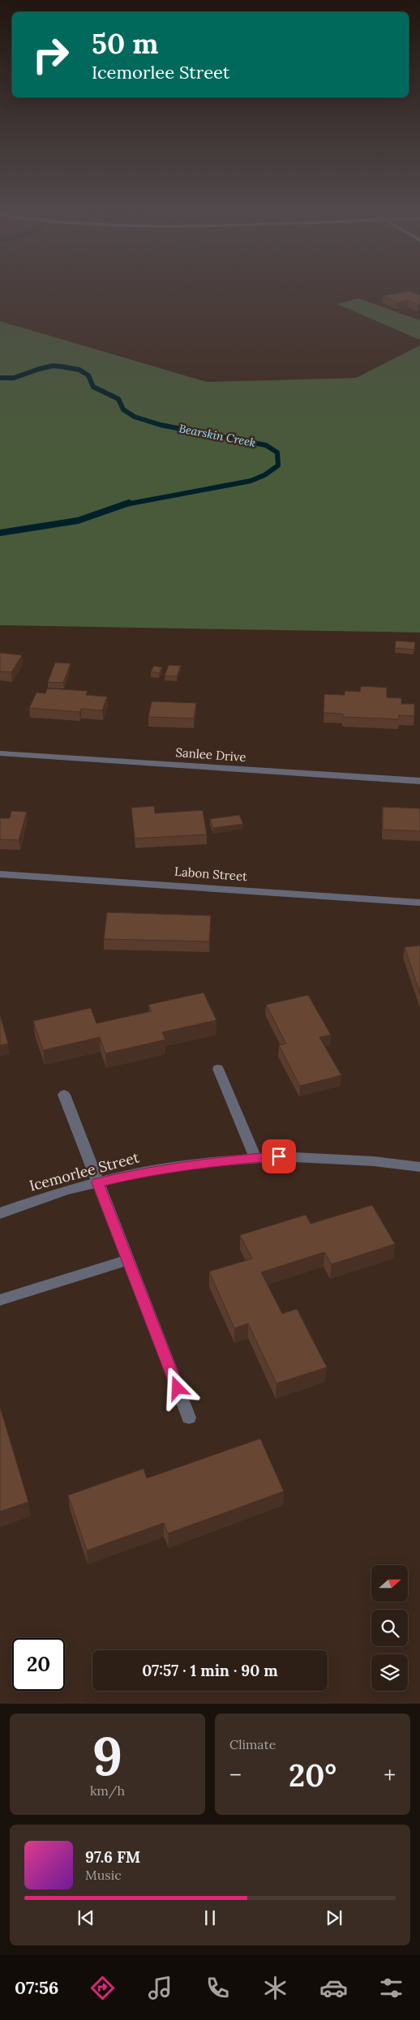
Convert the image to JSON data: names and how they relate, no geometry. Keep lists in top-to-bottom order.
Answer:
{
  "streets": {
    "street": ["Sanlee Drive", "Labon Street", "Icemorlee Street"]
  },
  "water": ["Bearskin Creek"],
  "north": "right",
  "page": {
    "turn": ["50 m", "Icemorlee Street"],
    "limit": "20",
    "trip": "07:57 · 1 min · 90 m",
    "tile": [
      ["9", "km/h"],
      "Climate"
    ],
    "heat": ["−", "20°", "+"],
    "song": ["97.6 FM", "Music"],
    "tabs": "07:56"
  }
}
